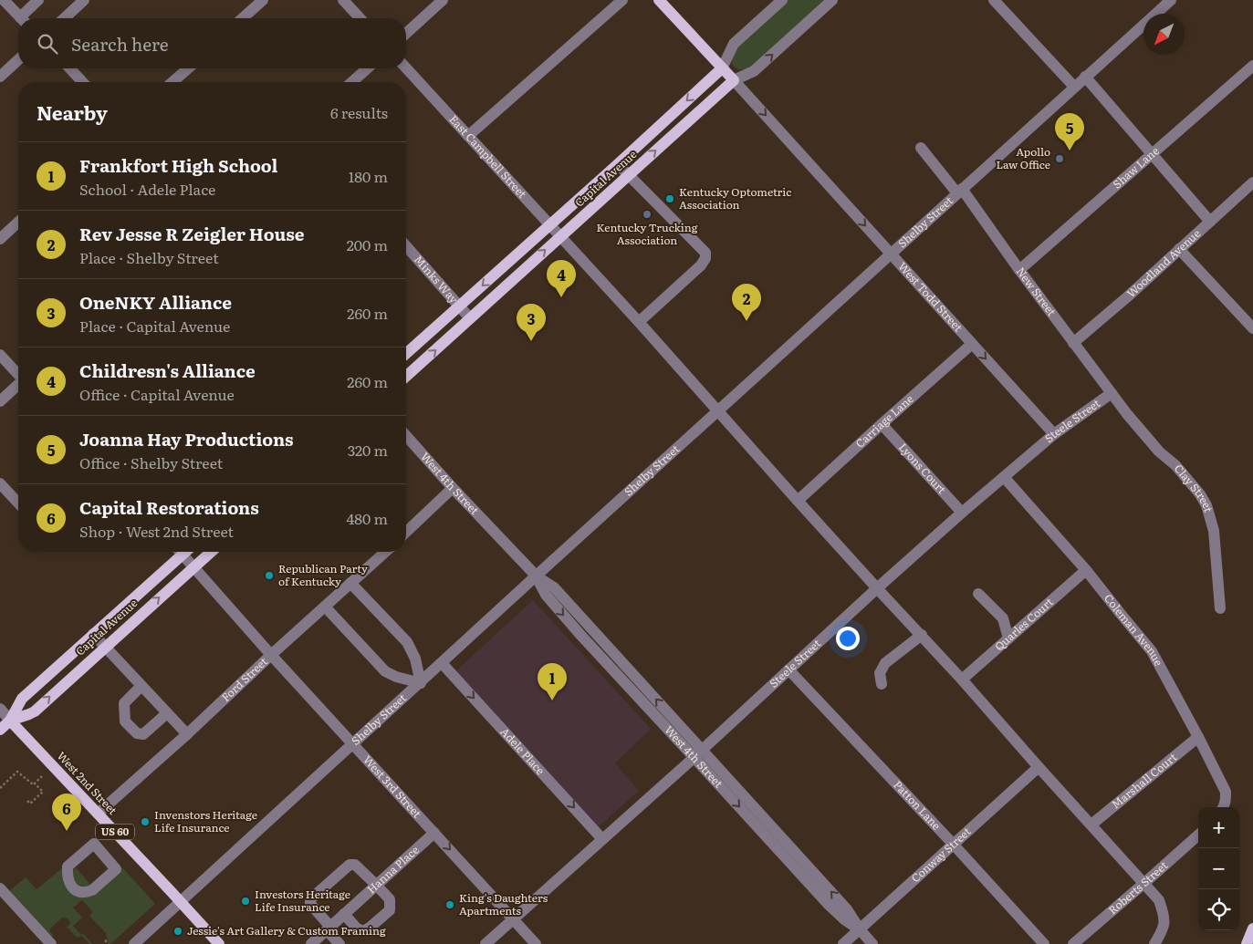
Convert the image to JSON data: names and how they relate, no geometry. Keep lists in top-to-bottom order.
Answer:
{
  "streets": {
    "main road": ["Capital Avenue", "West 2nd Street", "US 60"],
    "street": [
      "East Campbell Street",
      "Shaw Lane",
      "Shelby Street",
      "Woodland Avenue",
      "Minks Way",
      "New Street",
      "West Todd Street",
      "Steele Street",
      "Carriage Lane",
      "Lyons Court",
      "West 4th Street",
      "Clay Street",
      "Quarles Court",
      "Coleman Avenue",
      "Ford Street",
      "Adele Place",
      "Marshall Court",
      "West 3rd Street",
      "Patton Lane",
      "Conway Street",
      "Hanna Place",
      "Roberts Street"
    ]
  },
  "crossings": [
    ["East Campbell Street", "Capital Avenue"],
    ["East Campbell Street", "Shelby Street"],
    ["East Campbell Street", "Steele Street"],
    ["East Campbell Street", "Carriage Lane"],
    ["East Campbell Street", "Quarles Court"],
    ["East Campbell Street", "Marshall Court"],
    ["East Campbell Street", "Conway Street"],
    ["East Campbell Street", "Roberts Street"],
    ["Shaw Lane", "New Street"],
    ["Capital Avenue", "Minks Way"],
    ["Capital Avenue", "West Todd Street"],
    ["Capital Avenue", "West 2nd Street"],
    ["Capital Avenue", "West 3rd Street"],
    ["Shelby Street", "New Street"],
    ["Shelby Street", "West Todd Street"],
    ["Shelby Street", "West 4th Street"],
    ["Shelby Street", "Adele Place"],
    ["Shelby Street", "West 2nd Street"],
    ["Shelby Street", "West 3rd Street"],
    ["Woodland Avenue", "New Street"],
    ["New Street", "Steele Street"],
    ["New Street", "Clay Street"],
    ["West Todd Street", "Steele Street"],
    ["West Todd Street", "Carriage Lane"],
    ["Steele Street", "Lyons Court"],
    ["Steele Street", "West 4th Street"],
    ["Steele Street", "Clay Street"],
    ["Steele Street", "Coleman Avenue"],
    ["Steele Street", "Adele Place"],
    ["Steele Street", "West 3rd Street"],
    ["Steele Street", "Patton Lane"],
    ["Carriage Lane", "Lyons Court"],
    ["West 4th Street", "Conway Street"],
    ["Quarles Court", "Coleman Avenue"],
    ["Coleman Avenue", "Marshall Court"],
    ["Ford Street", "West 2nd Street"],
    ["Ford Street", "West 3rd Street"],
    ["West 3rd Street", "Hanna Place"],
    ["Patton Lane", "Conway Street"]
  ],
  "one_way": ["West Todd Street", "Adele Place"],
  "places": [
    "Apollo Law Office",
    "Kentucky Optometric Association",
    "Kentucky Trucking Association",
    "Republican Party of Kentucky",
    "Invenstors Heritage Life Insurance",
    "Investors Heritage Life Insurance",
    "King's Daughters Apartments",
    "Jessie's Art Gallery & Custom Framing"
  ],
  "north": "bottom left",
  "page": {
    "search": "Search here",
    "heading": ["Nearby", "6 results"],
    "pins": [
      "5",
      "4",
      "2",
      "3",
      "1",
      "6"
    ],
    "list": [
      {
        "mark": "1",
        "name": "Frankfort High School",
        "note": "School · Adele Place",
        "value": "180 m"
      },
      {
        "mark": "2",
        "name": "Rev Jesse R Zeigler House",
        "note": "Place · Shelby Street",
        "value": "200 m"
      },
      {
        "mark": "3",
        "name": "OneNKY Alliance",
        "note": "Place · Capital Avenue",
        "value": "260 m"
      },
      {
        "mark": "4",
        "name": "Childresn's Alliance",
        "note": "Office · Capital Avenue",
        "value": "260 m"
      },
      {
        "mark": "5",
        "name": "Joanna Hay Productions",
        "note": "Office · Shelby Street",
        "value": "320 m"
      },
      {
        "mark": "6",
        "name": "Capital Restorations",
        "note": "Shop · West 2nd Street",
        "value": "480 m"
      }
    ],
    "map_buttons": ["+", "−"]
  }
}
